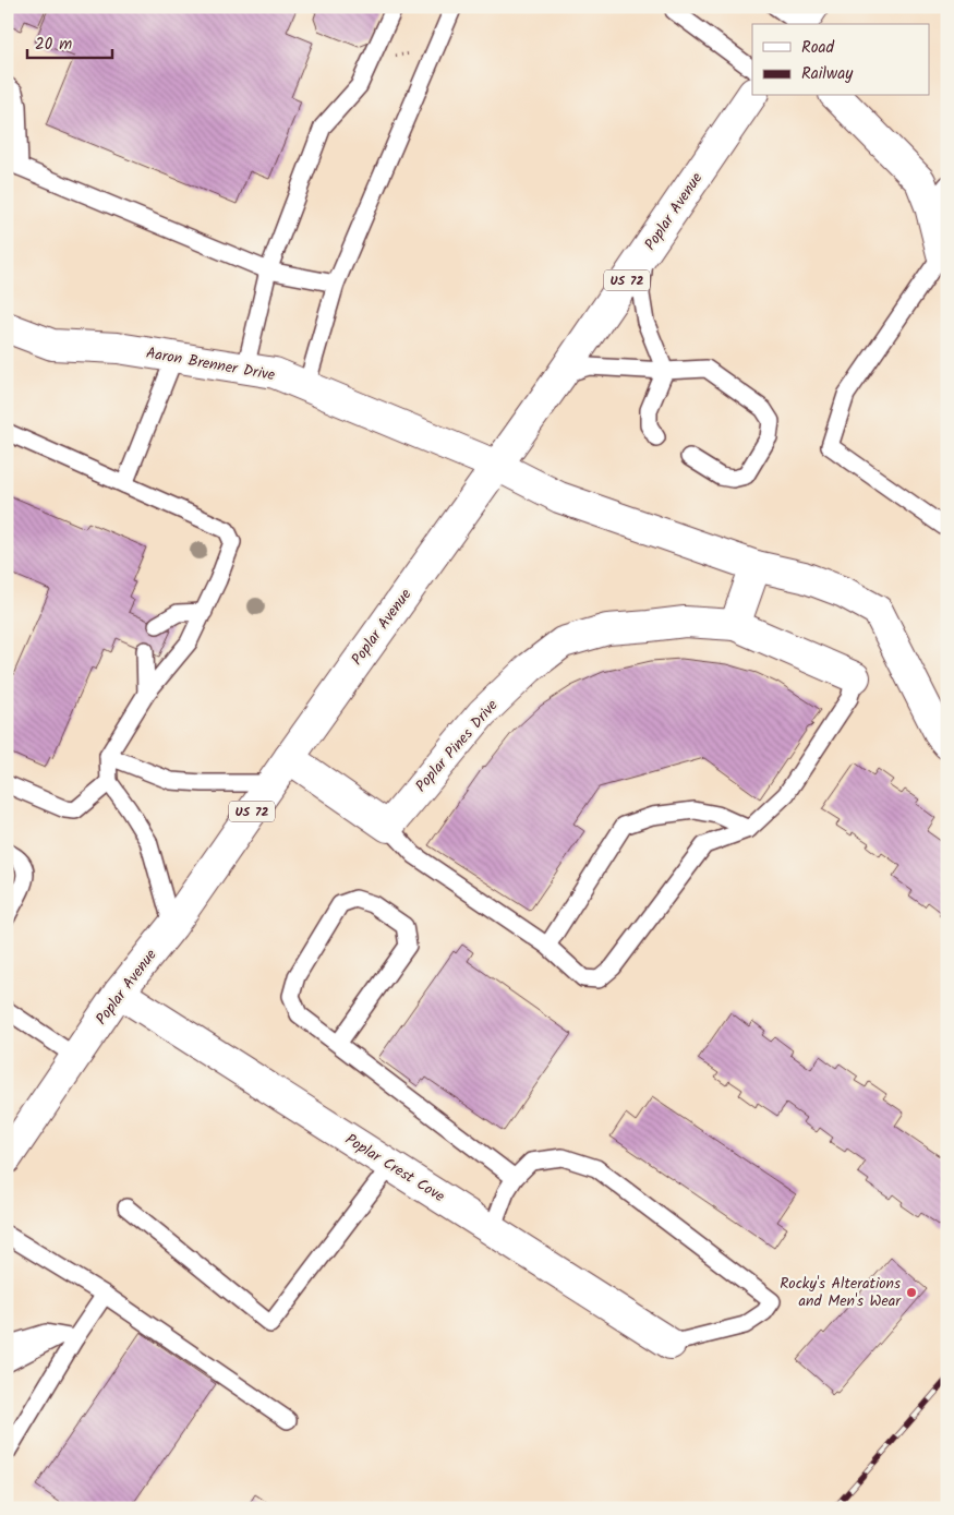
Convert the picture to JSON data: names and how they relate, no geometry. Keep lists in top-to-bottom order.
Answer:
{
  "streets": {
    "street": [
      "Poplar Avenue",
      "US 72",
      "Aaron Brenner Drive",
      "Poplar Pines Drive",
      "Poplar Crest Cove"
    ]
  },
  "crossings": [
    ["Poplar Avenue", "Aaron Brenner Drive"],
    ["Poplar Avenue", "Poplar Crest Cove"]
  ],
  "places": ["Rocky's Alterations and Men's Wear"],
  "legend": ["Road", "Railway"],
  "scale_bar": "20 m"
}
